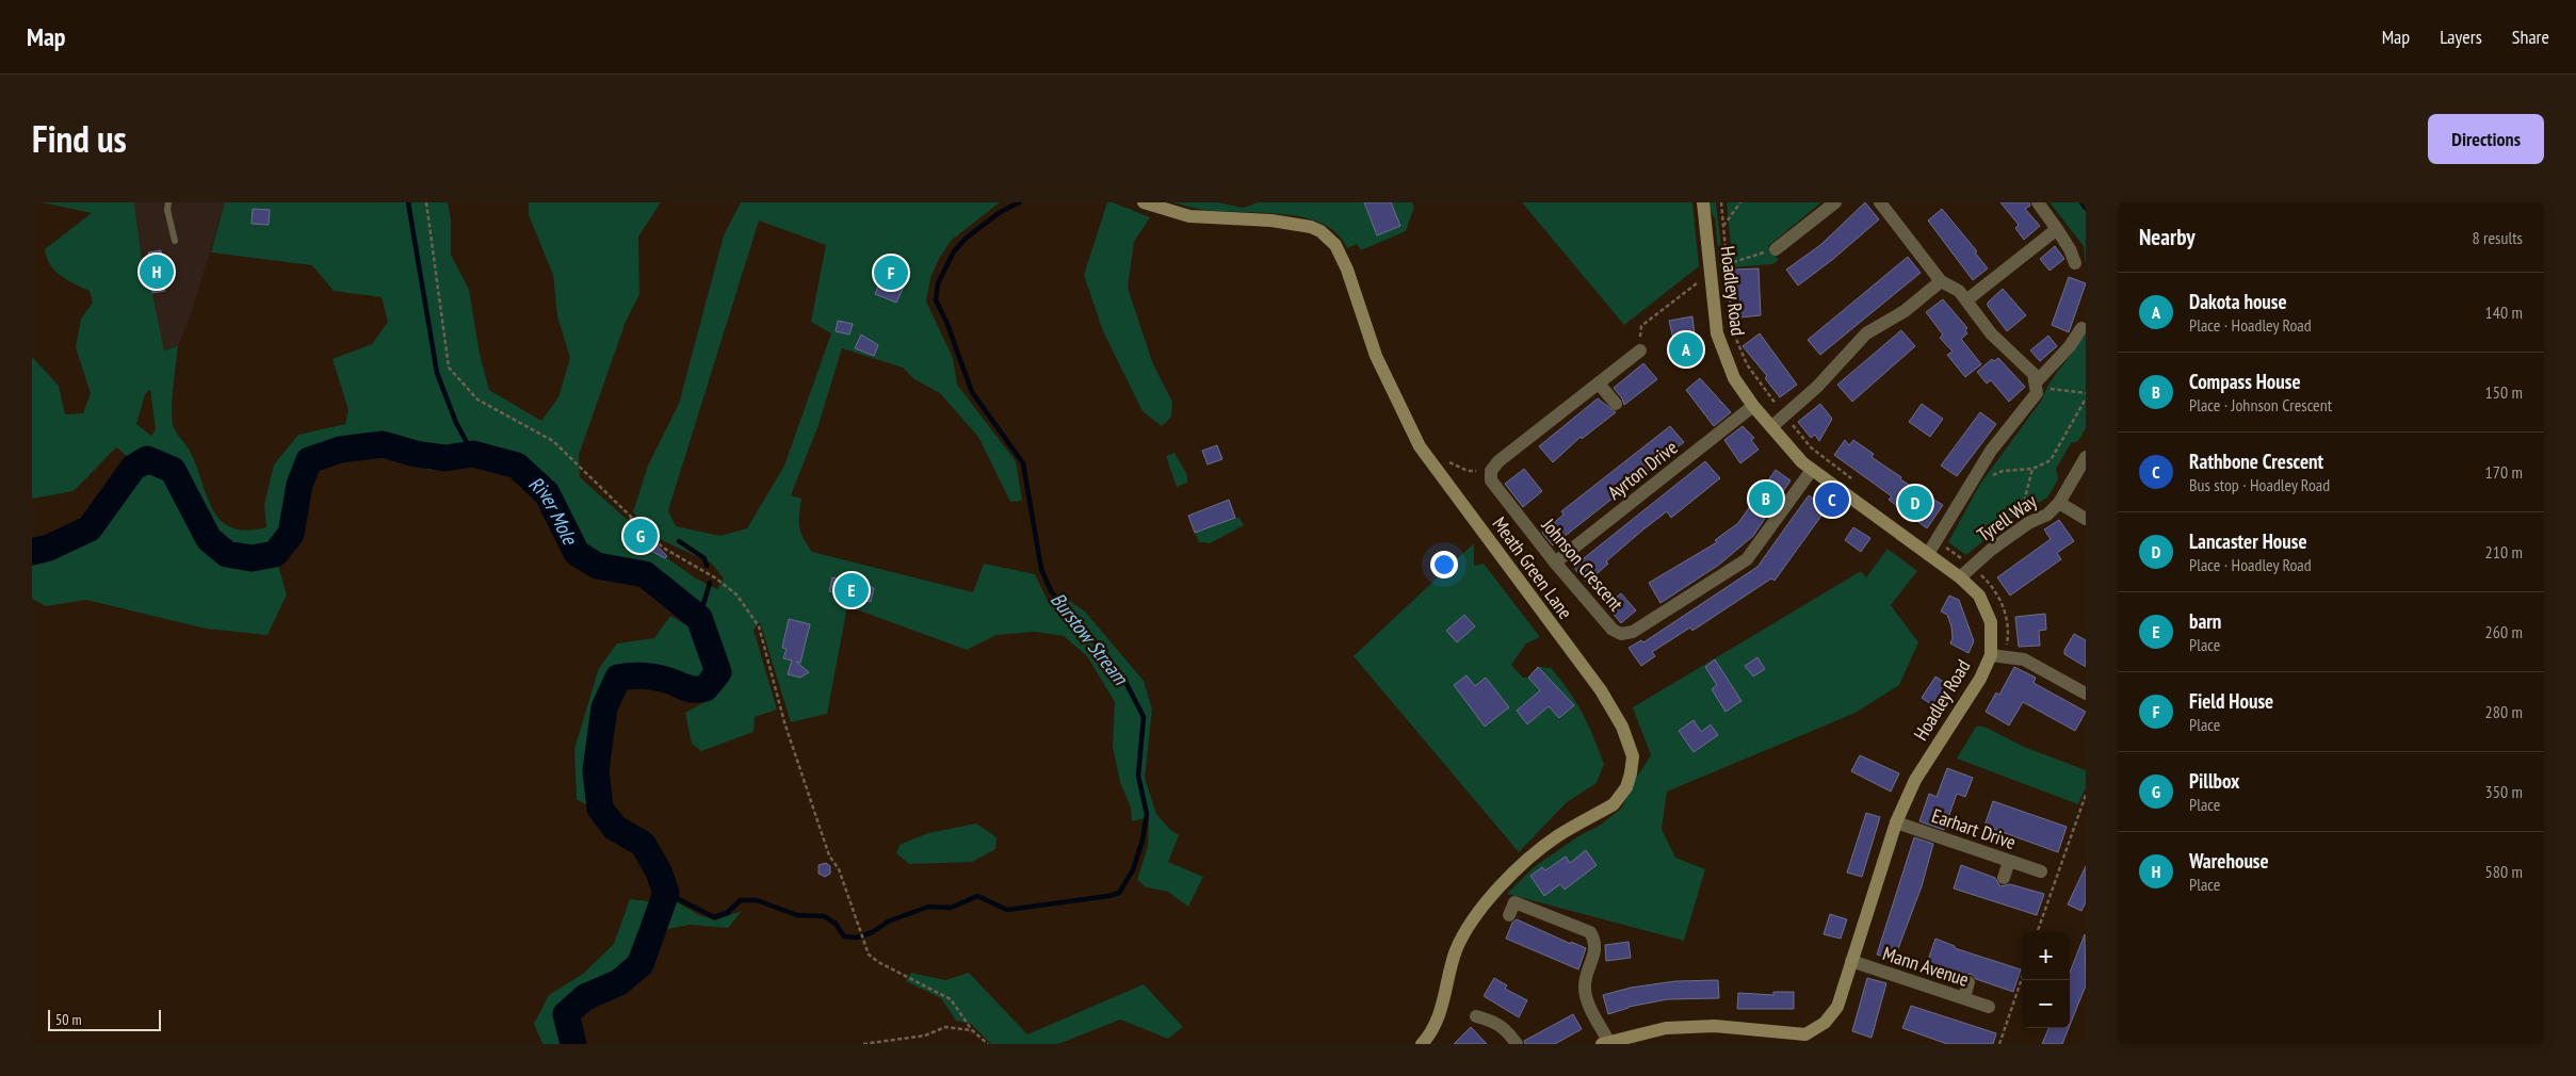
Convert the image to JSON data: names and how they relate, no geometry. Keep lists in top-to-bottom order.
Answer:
{
  "streets": {
    "street": [
      "Hoadley Road",
      "Ayrton Drive",
      "Tyrell Way",
      "Johnson Crescent",
      "Meath Green Lane",
      "Earhart Drive",
      "Mann Avenue"
    ]
  },
  "crossings": [
    ["Hoadley Road", "Ayrton Drive"],
    ["Hoadley Road", "Tyrell Way"],
    ["Hoadley Road", "Johnson Crescent"],
    ["Hoadley Road", "Earhart Drive"],
    ["Hoadley Road", "Mann Avenue"],
    ["Ayrton Drive", "Johnson Crescent"]
  ],
  "water": ["River Mole", "Burstow Stream"],
  "scale_bar": "50 m",
  "page": {
    "header": "Map",
    "nav": ["Map", "Layers", "Share"],
    "title": "Find us",
    "buttons": "Directions",
    "heading": ["Nearby", "8 results"],
    "pins": [
      "H",
      "F",
      "A",
      "B",
      "C",
      "D",
      "G",
      "E"
    ],
    "list": [
      {
        "mark": "A",
        "name": "Dakota house",
        "note": "Place · Hoadley Road",
        "value": "140 m"
      },
      {
        "mark": "B",
        "name": "Compass House",
        "note": "Place · Johnson Crescent",
        "value": "150 m"
      },
      {
        "mark": "C",
        "name": "Rathbone Crescent",
        "note": "Bus stop · Hoadley Road",
        "value": "170 m"
      },
      {
        "mark": "D",
        "name": "Lancaster House",
        "note": "Place · Hoadley Road",
        "value": "210 m"
      },
      {
        "mark": "E",
        "name": "barn",
        "note": "Place",
        "value": "260 m"
      },
      {
        "mark": "F",
        "name": "Field House",
        "note": "Place",
        "value": "280 m"
      },
      {
        "mark": "G",
        "name": "Pillbox",
        "note": "Place",
        "value": "350 m"
      },
      {
        "mark": "H",
        "name": "Warehouse",
        "note": "Place",
        "value": "580 m"
      }
    ],
    "map_buttons": ["+", "−"],
    "scale": "50 m"
  }
}
